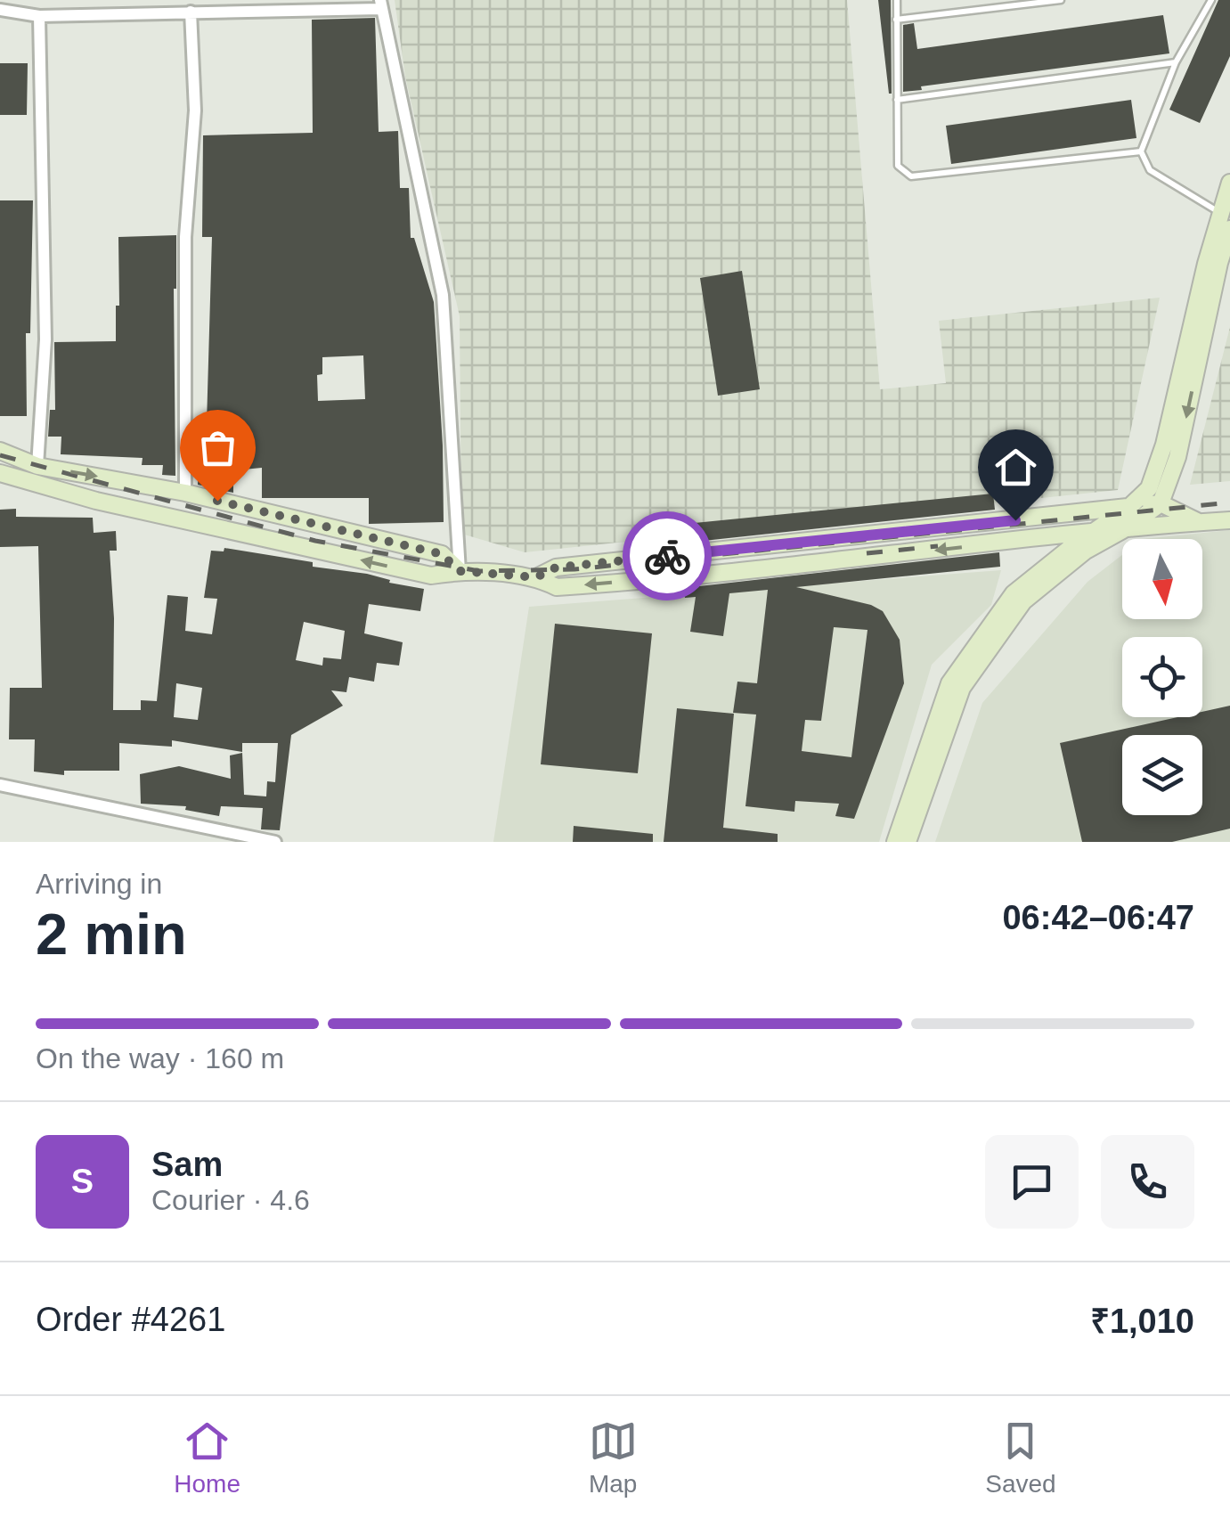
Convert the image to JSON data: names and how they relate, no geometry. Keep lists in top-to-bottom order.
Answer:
{
  "north": "bottom",
  "page": {
    "heading": ["2 min", "Arriving in", "06:42–06:47"],
    "panel": [
      "Sam",
      "Courier · 4.6",
      "Order #4261",
      "₹1,010"
    ],
    "bar": "On the way · 160 m",
    "round": "S",
    "tabs": ["Home", "Map", "Saved"]
  }
}
